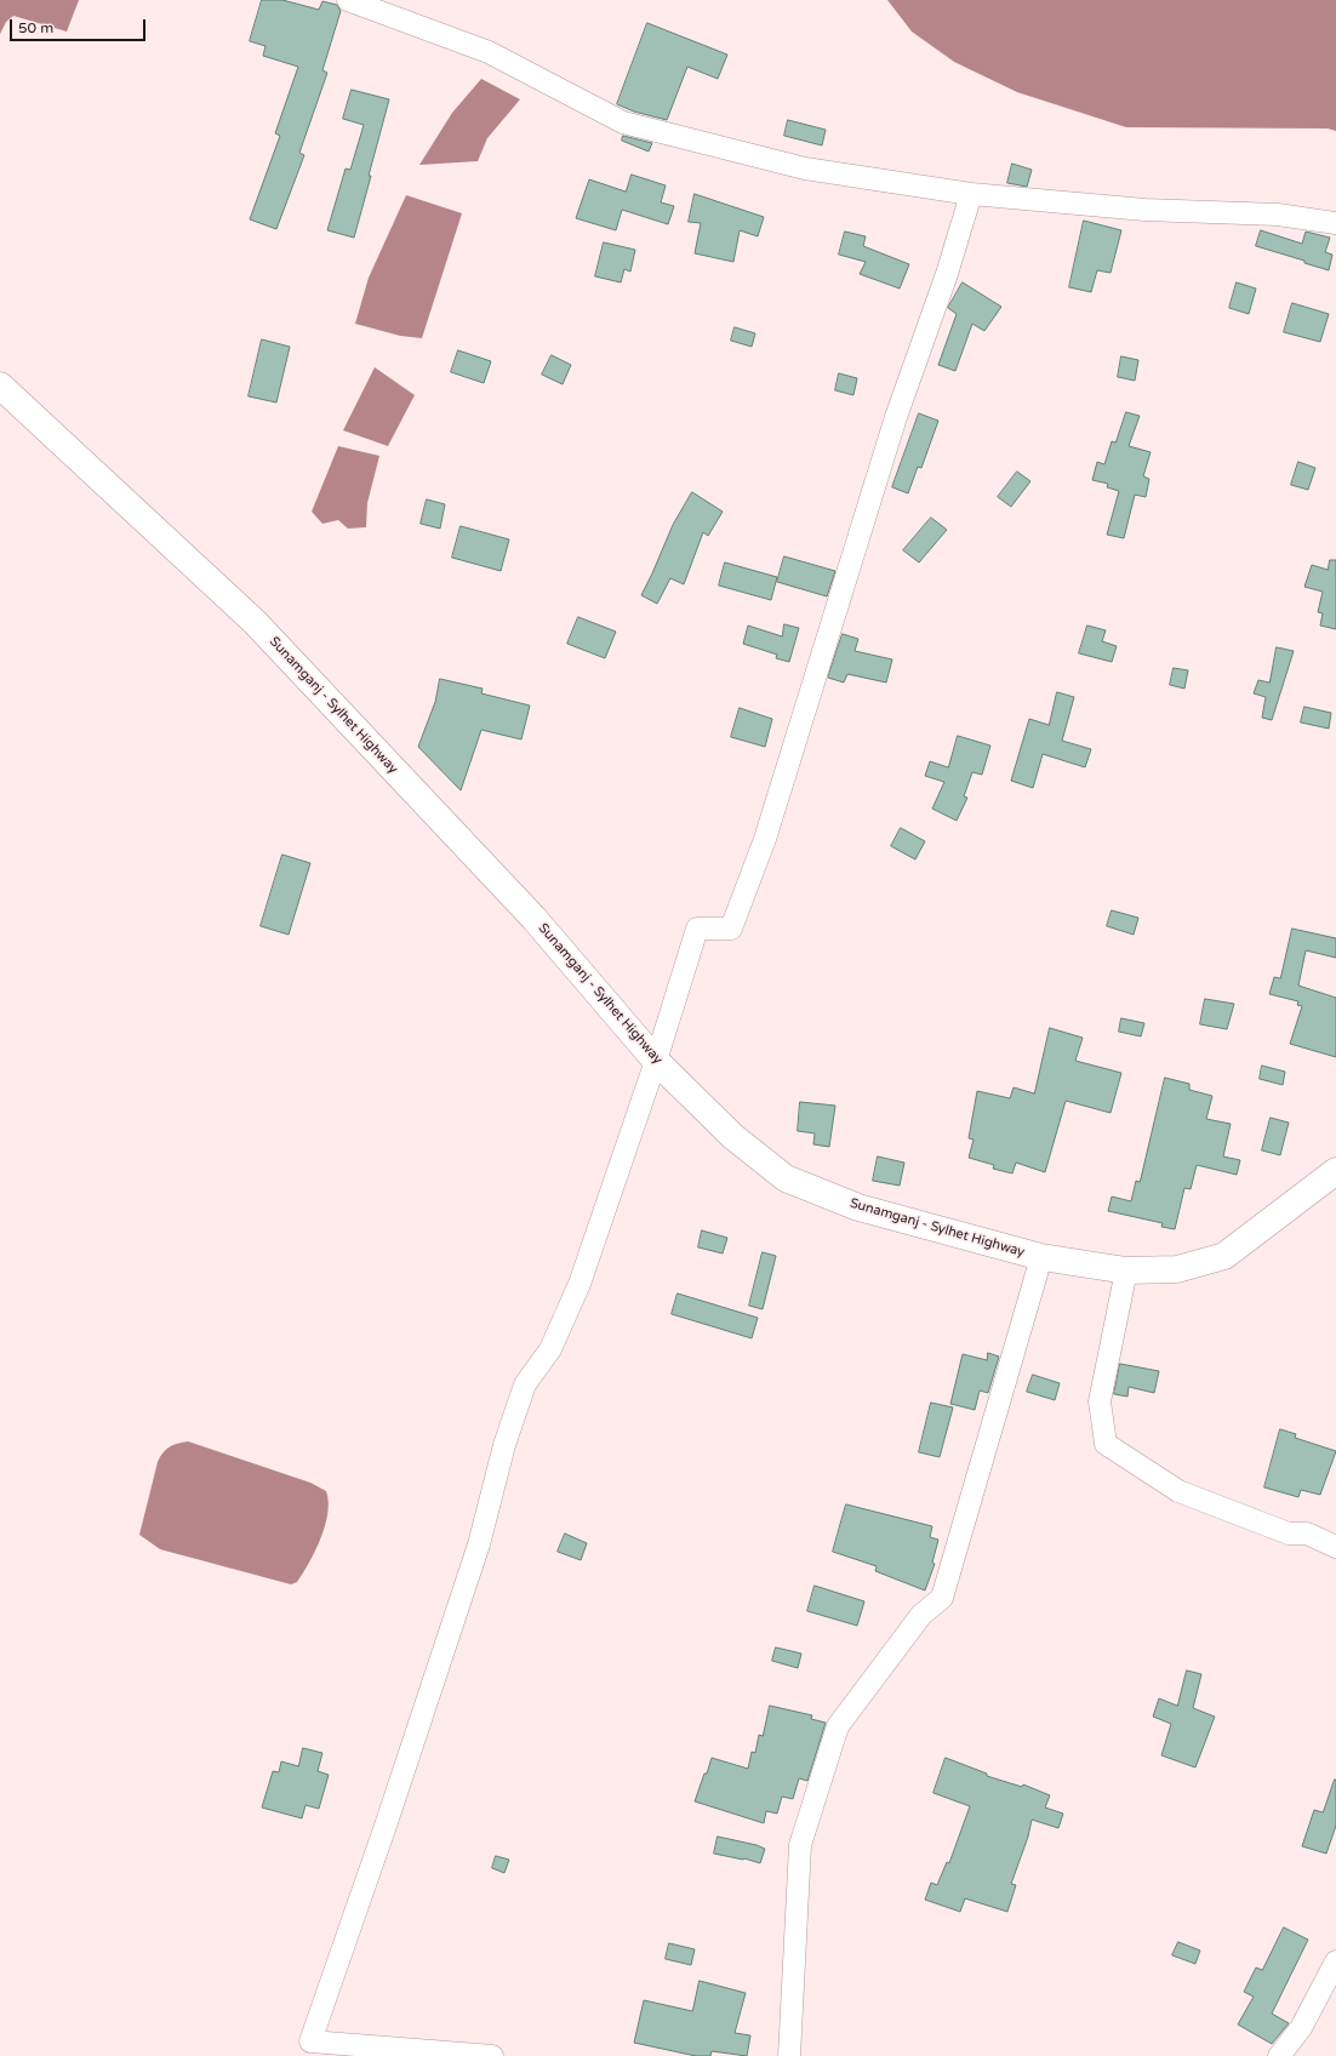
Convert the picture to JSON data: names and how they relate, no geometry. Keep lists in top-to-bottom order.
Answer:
{
  "streets": {
    "main road": ["Sunamganj - Sylhet Highway"]
  },
  "scale_bar": "50 m"
}
